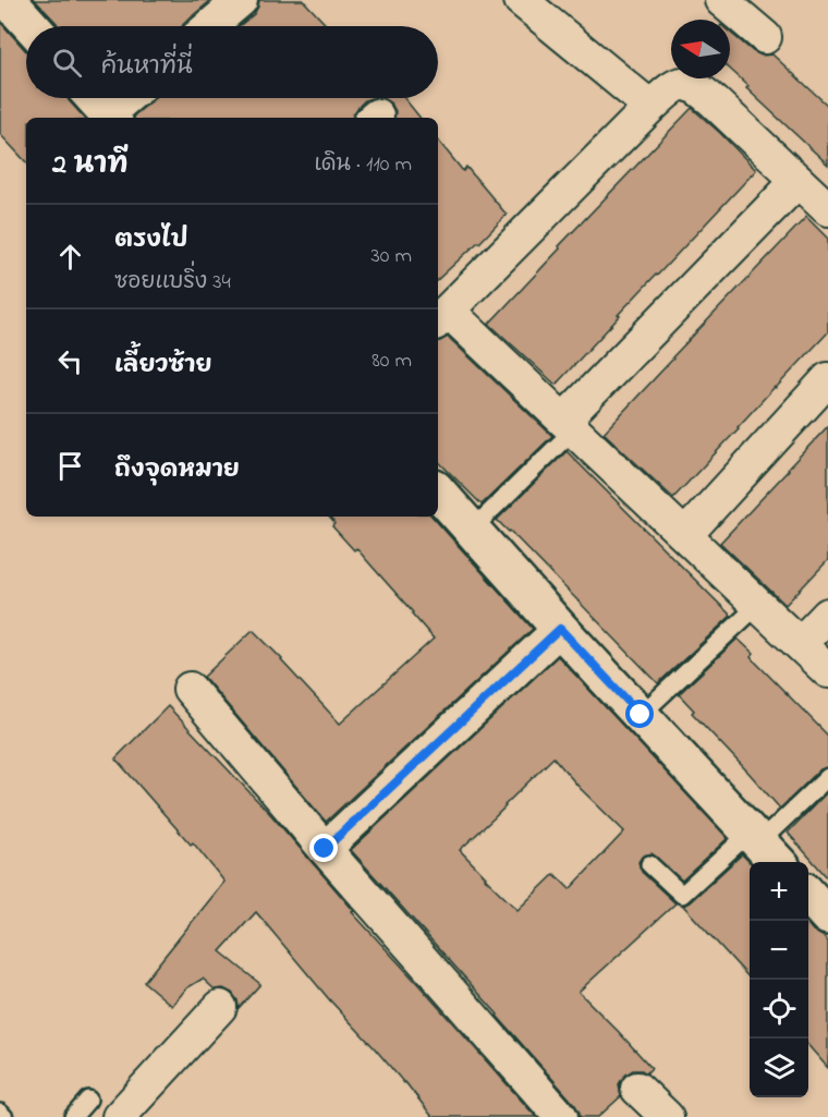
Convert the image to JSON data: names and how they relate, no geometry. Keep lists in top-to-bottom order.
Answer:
{
  "north": "left",
  "page": {
    "search": "ค้นหาที่นี่",
    "heading": ["2 นาที", "เดิน · 110 m"],
    "list": [
      ["ตรงไป", "ซอยแบริ่ง 34", "30 m"],
      ["เลี้ยวซ้าย", "80 m"],
      "ถึงจุดหมาย"
    ],
    "map_buttons": ["+", "−"]
  }
}
